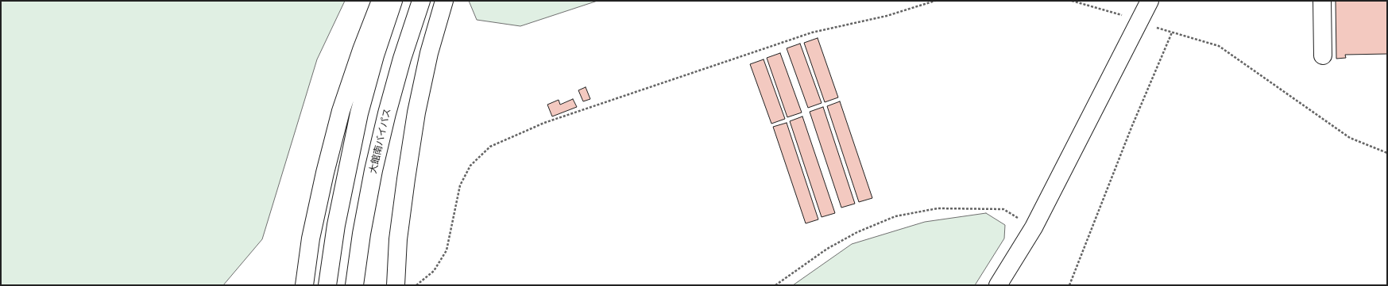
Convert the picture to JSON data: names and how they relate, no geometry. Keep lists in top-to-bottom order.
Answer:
{
  "streets": {
    "main road": ["大館南バイパス"]
  }
}
